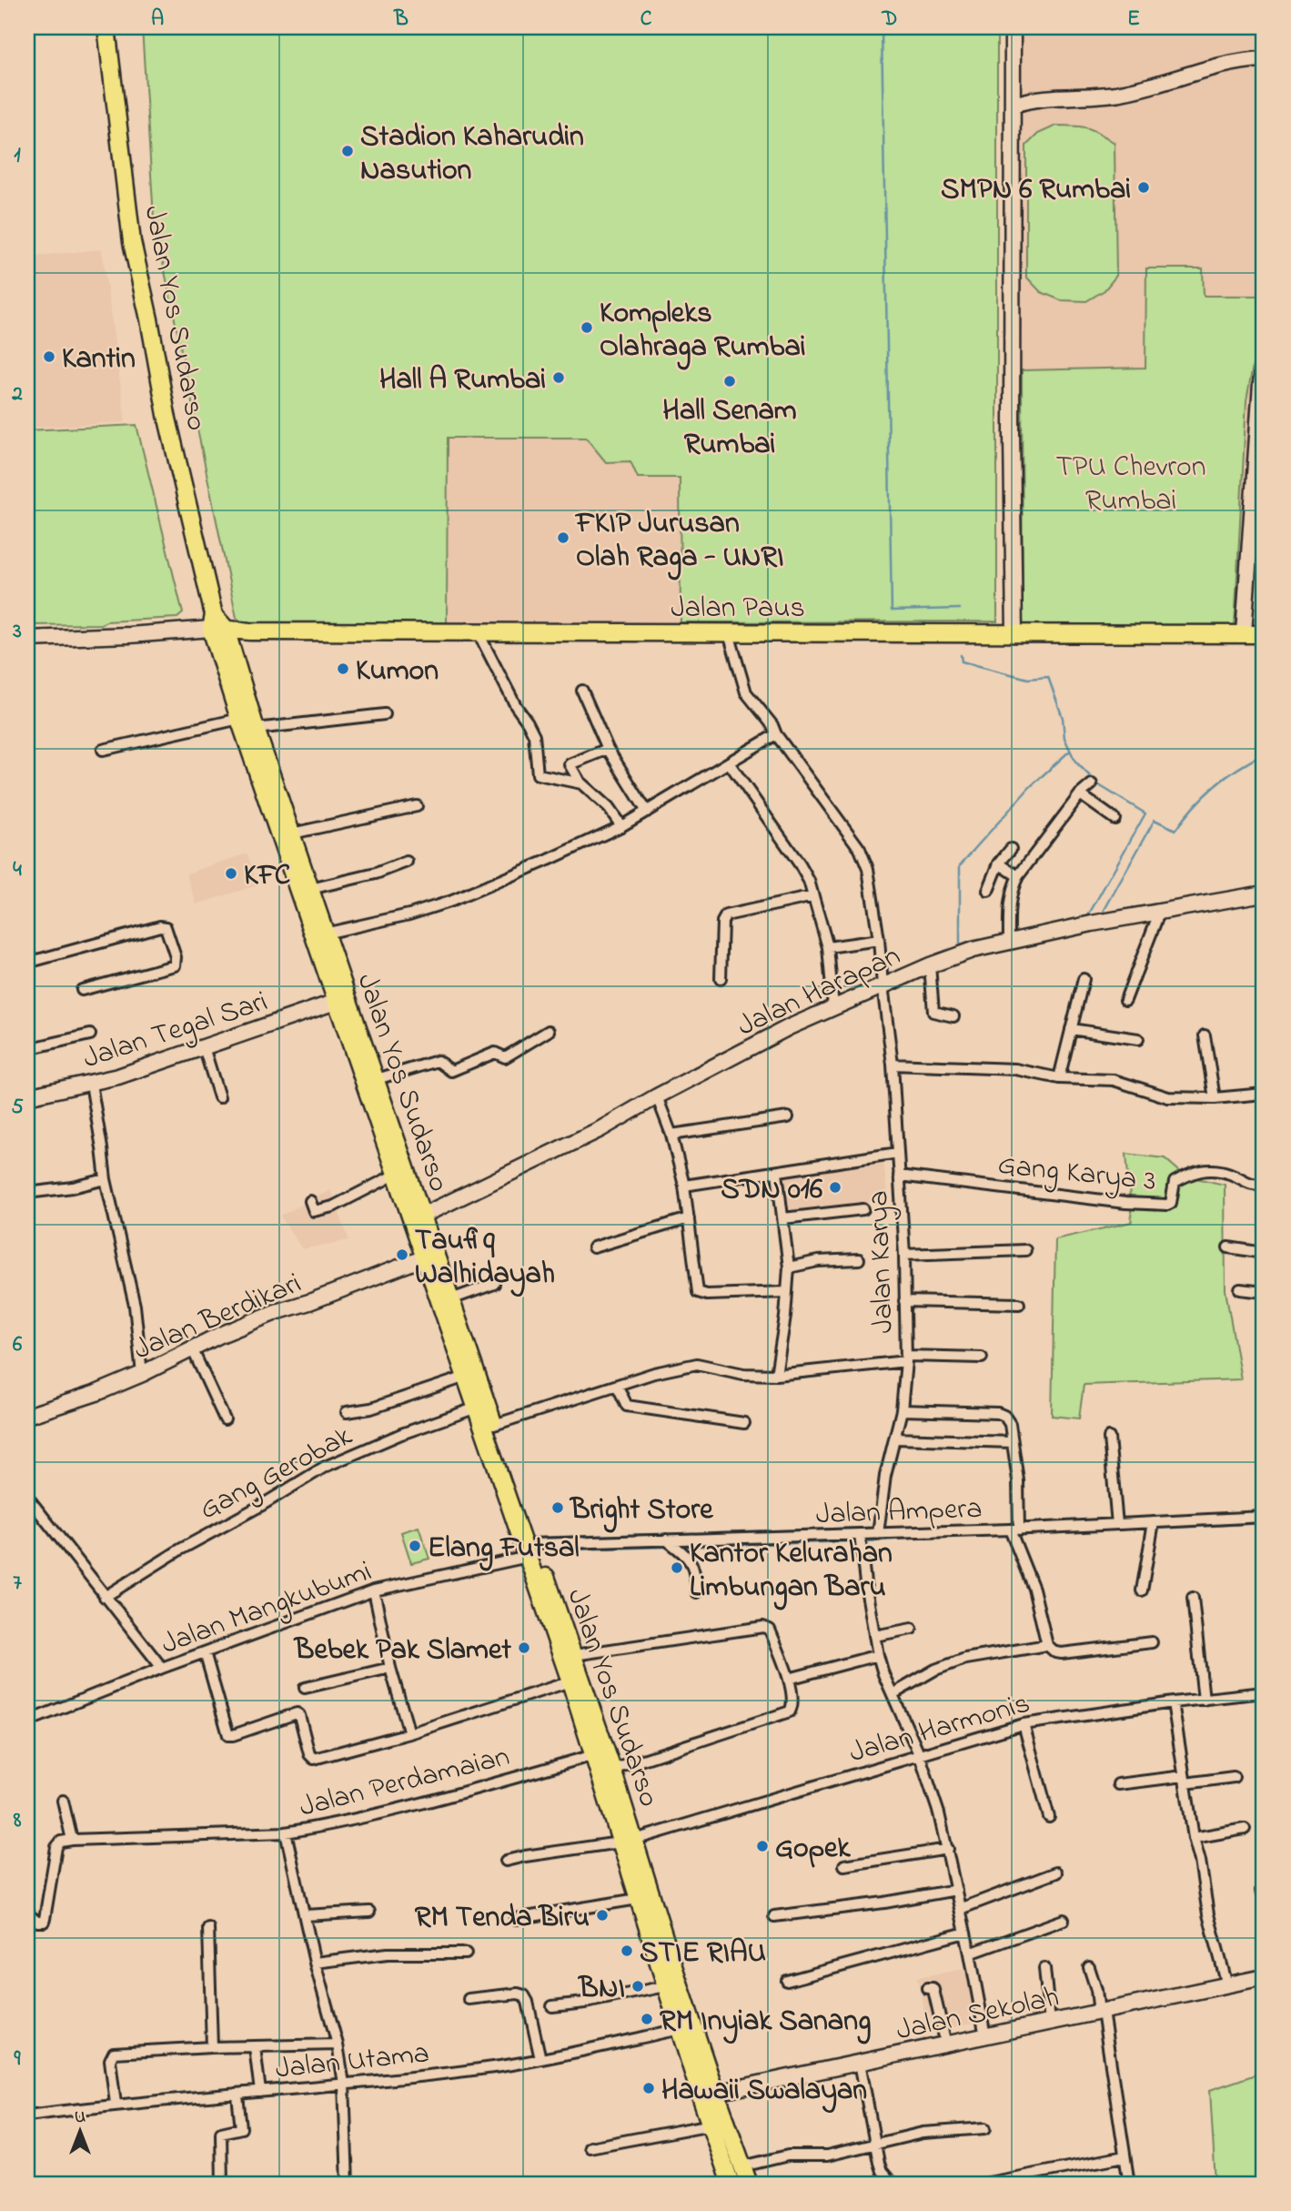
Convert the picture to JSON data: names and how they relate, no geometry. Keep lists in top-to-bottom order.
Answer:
{
  "streets": {
    "main road": ["Jalan Yos Sudarso", "Jalan Paus"],
    "street": [
      "Jalan Harapan",
      "Jalan Tegal Sari",
      "Gang Karya 3",
      "Jalan Karya",
      "Jalan Berdikari",
      "Gang Gerobak",
      "Jalan Ampera",
      "Jalan Mangkubumi",
      "Jalan Harmonis",
      "Jalan Perdamaian",
      "Jalan Sekolah",
      "Jalan Utama"
    ]
  },
  "crossings": [
    ["Jalan Yos Sudarso", "Jalan Paus"],
    ["Jalan Yos Sudarso", "Jalan Harapan"],
    ["Jalan Yos Sudarso", "Jalan Tegal Sari"],
    ["Jalan Yos Sudarso", "Jalan Berdikari"],
    ["Jalan Yos Sudarso", "Gang Gerobak"],
    ["Jalan Yos Sudarso", "Jalan Ampera"],
    ["Jalan Yos Sudarso", "Jalan Mangkubumi"],
    ["Jalan Yos Sudarso", "Jalan Harmonis"],
    ["Jalan Yos Sudarso", "Jalan Perdamaian"],
    ["Jalan Yos Sudarso", "Jalan Sekolah"],
    ["Jalan Yos Sudarso", "Jalan Utama"],
    ["Jalan Paus", "Jalan Karya"],
    ["Jalan Harapan", "Jalan Karya"],
    ["Gang Karya 3", "Jalan Karya"],
    ["Jalan Karya", "Jalan Ampera"],
    ["Jalan Ampera", "Jalan Mangkubumi"]
  ],
  "parks": ["TPU Chevron Rumbai"],
  "places": [
    "Stadion Kaharudin Nasution",
    "SMPN 6 Rumbai",
    "Kompleks Olahraga Rumbai",
    "Kantin",
    "Hall A Rumbai",
    "Hall Senam Rumbai",
    "FKIP Jurusan Olah Raga - UNRI",
    "Kumon",
    "KFC",
    "SDN 016",
    "Taufiq Walhidayah",
    "Bright Store",
    "Elang Futsal",
    "Kantor Kelurahan Limbungan Baru",
    "Bebek Pak Slamet",
    "Gopek",
    "RM Tenda Biru",
    "STIE RIAU",
    "BNI",
    "RM Inyiak Sanang",
    "Hawaii Swalayan"
  ],
  "north": "top",
  "grid": {
    "columns": [
      "A",
      "B",
      "C",
      "D",
      "E"
    ],
    "rows": [
      "1",
      "2",
      "3",
      "4",
      "5",
      "6",
      "7",
      "8",
      "9"
    ]
  }
}
